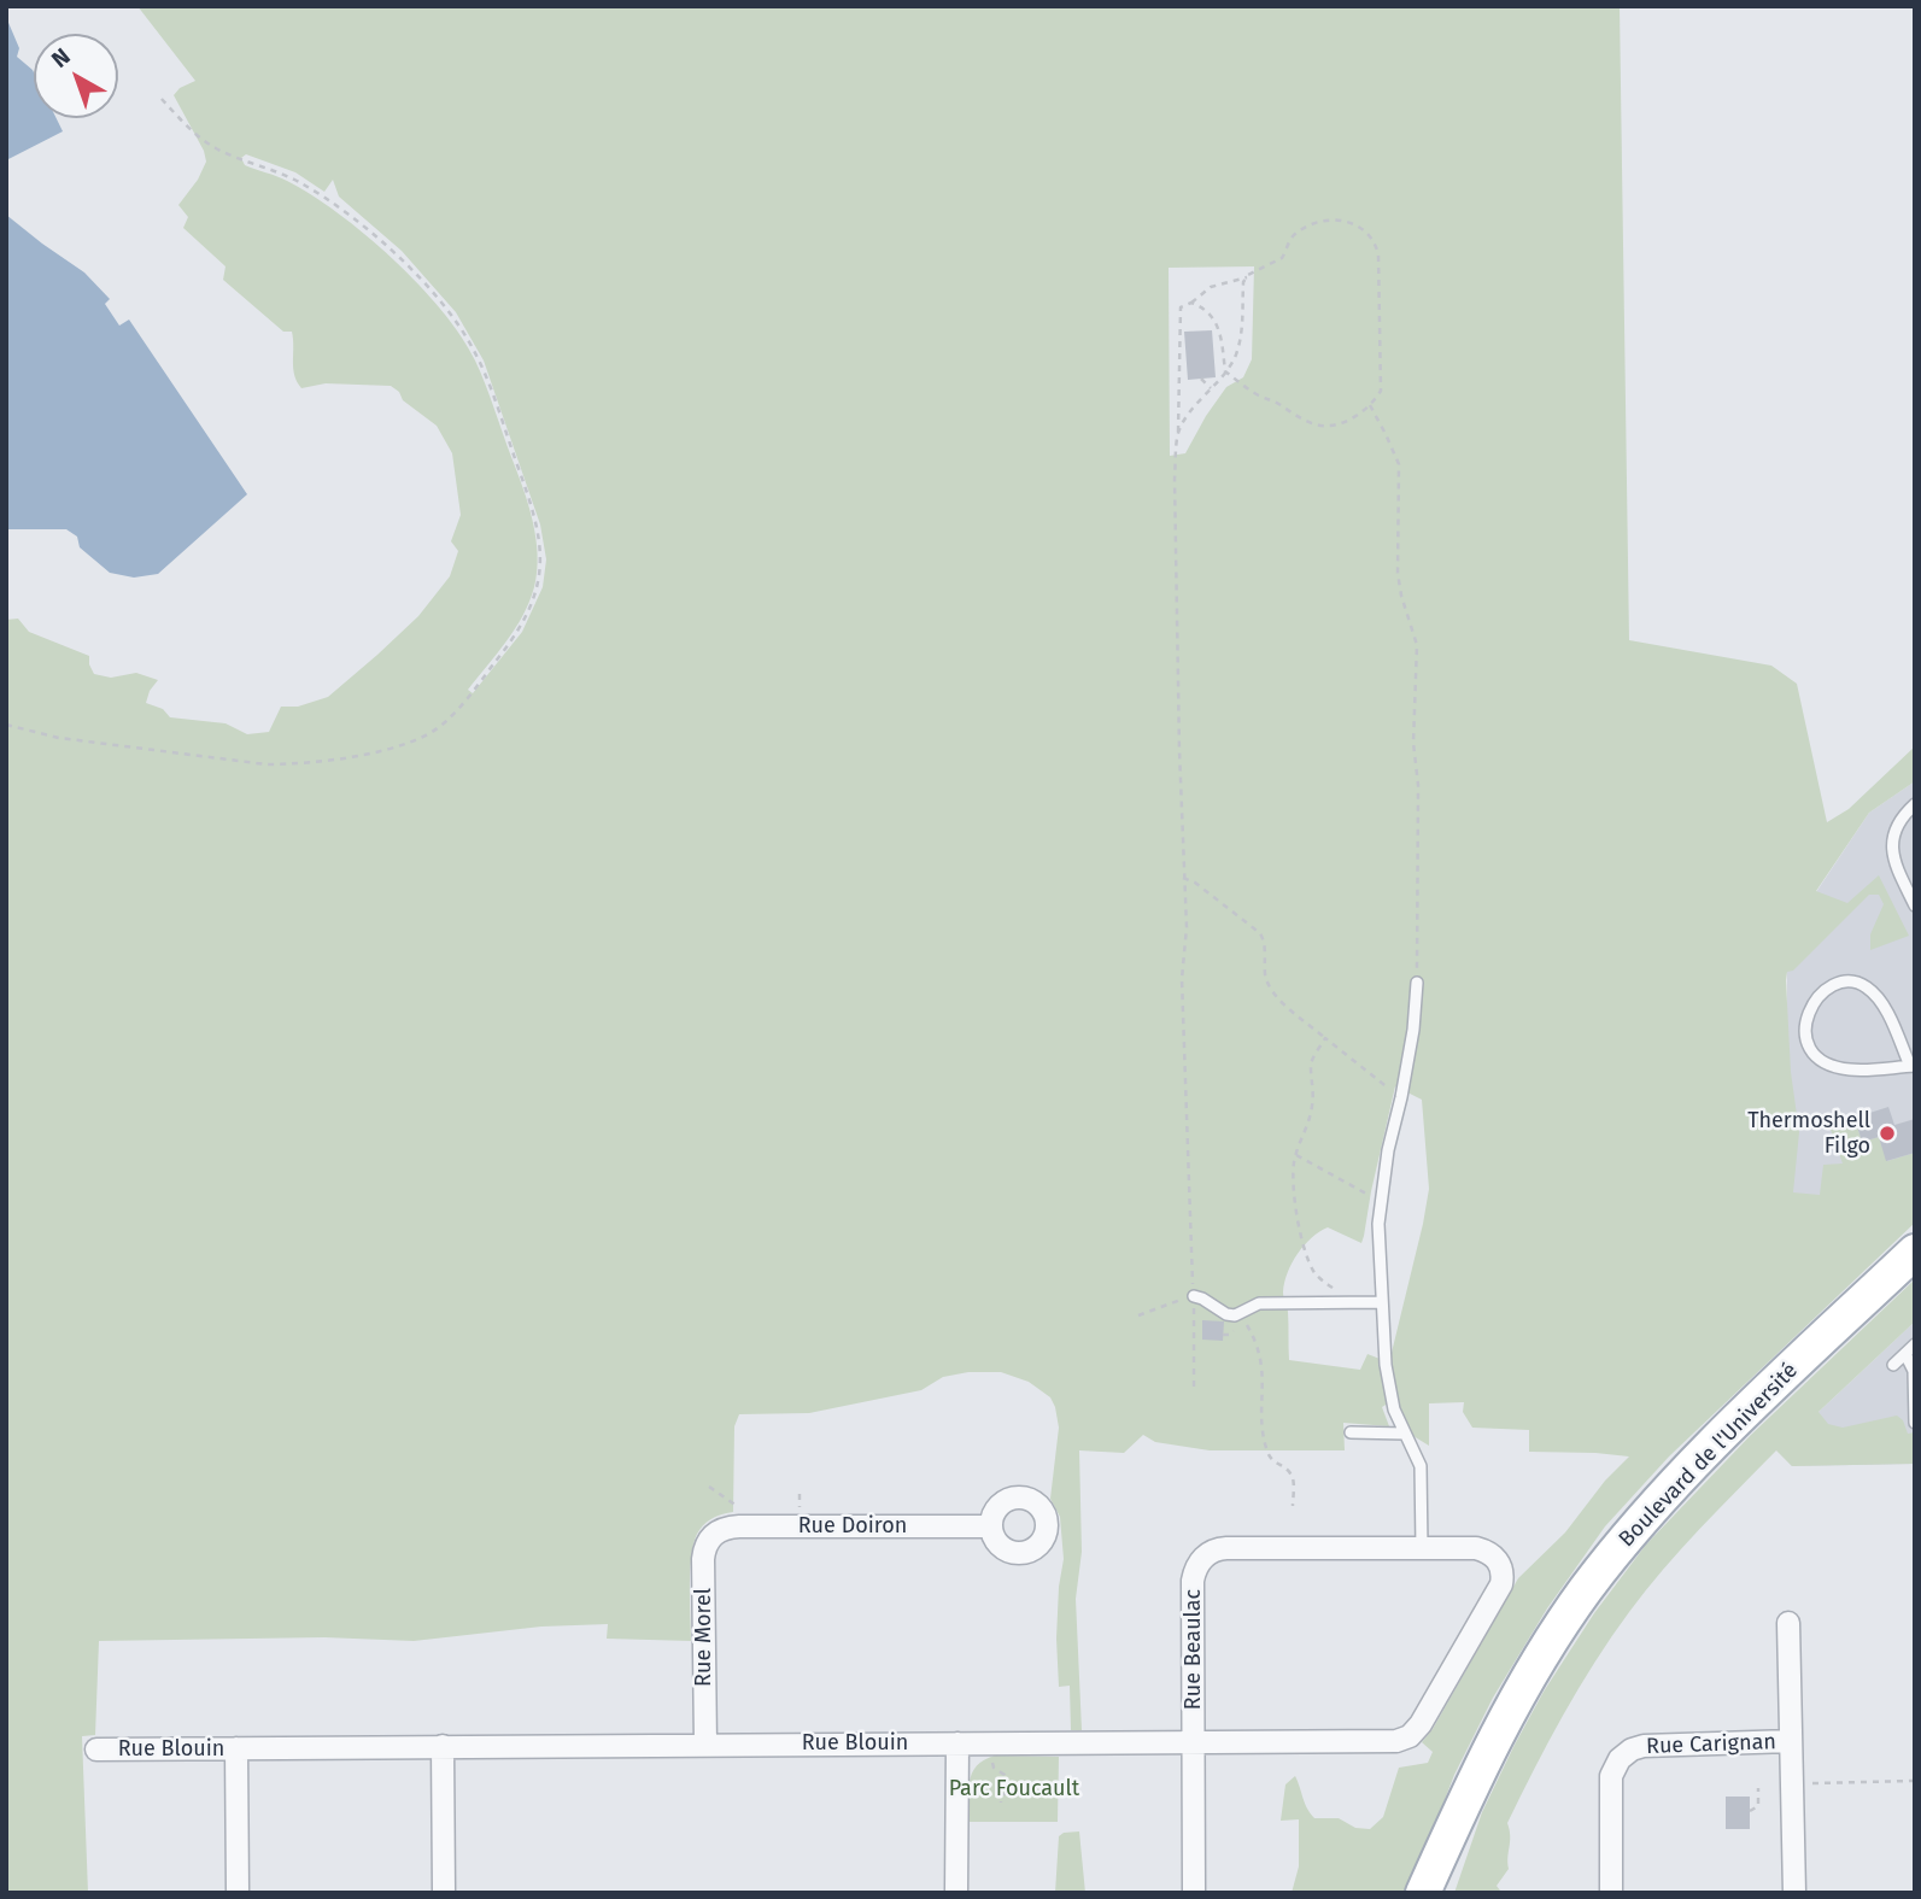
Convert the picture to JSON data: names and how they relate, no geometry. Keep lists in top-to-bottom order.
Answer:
{
  "streets": {
    "main road": ["Boulevard de l'Université"],
    "street": [
      "Rue Doiron",
      "Rue Morel",
      "Rue Beaulac",
      "Rue Blouin",
      "Rue Carignan"
    ]
  },
  "crossings": [
    ["Rue Doiron", "Rue Morel"],
    ["Rue Morel", "Rue Blouin"],
    ["Rue Beaulac", "Rue Blouin"]
  ],
  "parks": ["Parc Foucault"],
  "places": ["Thermoshell Filgo"],
  "north": "top left"
}
